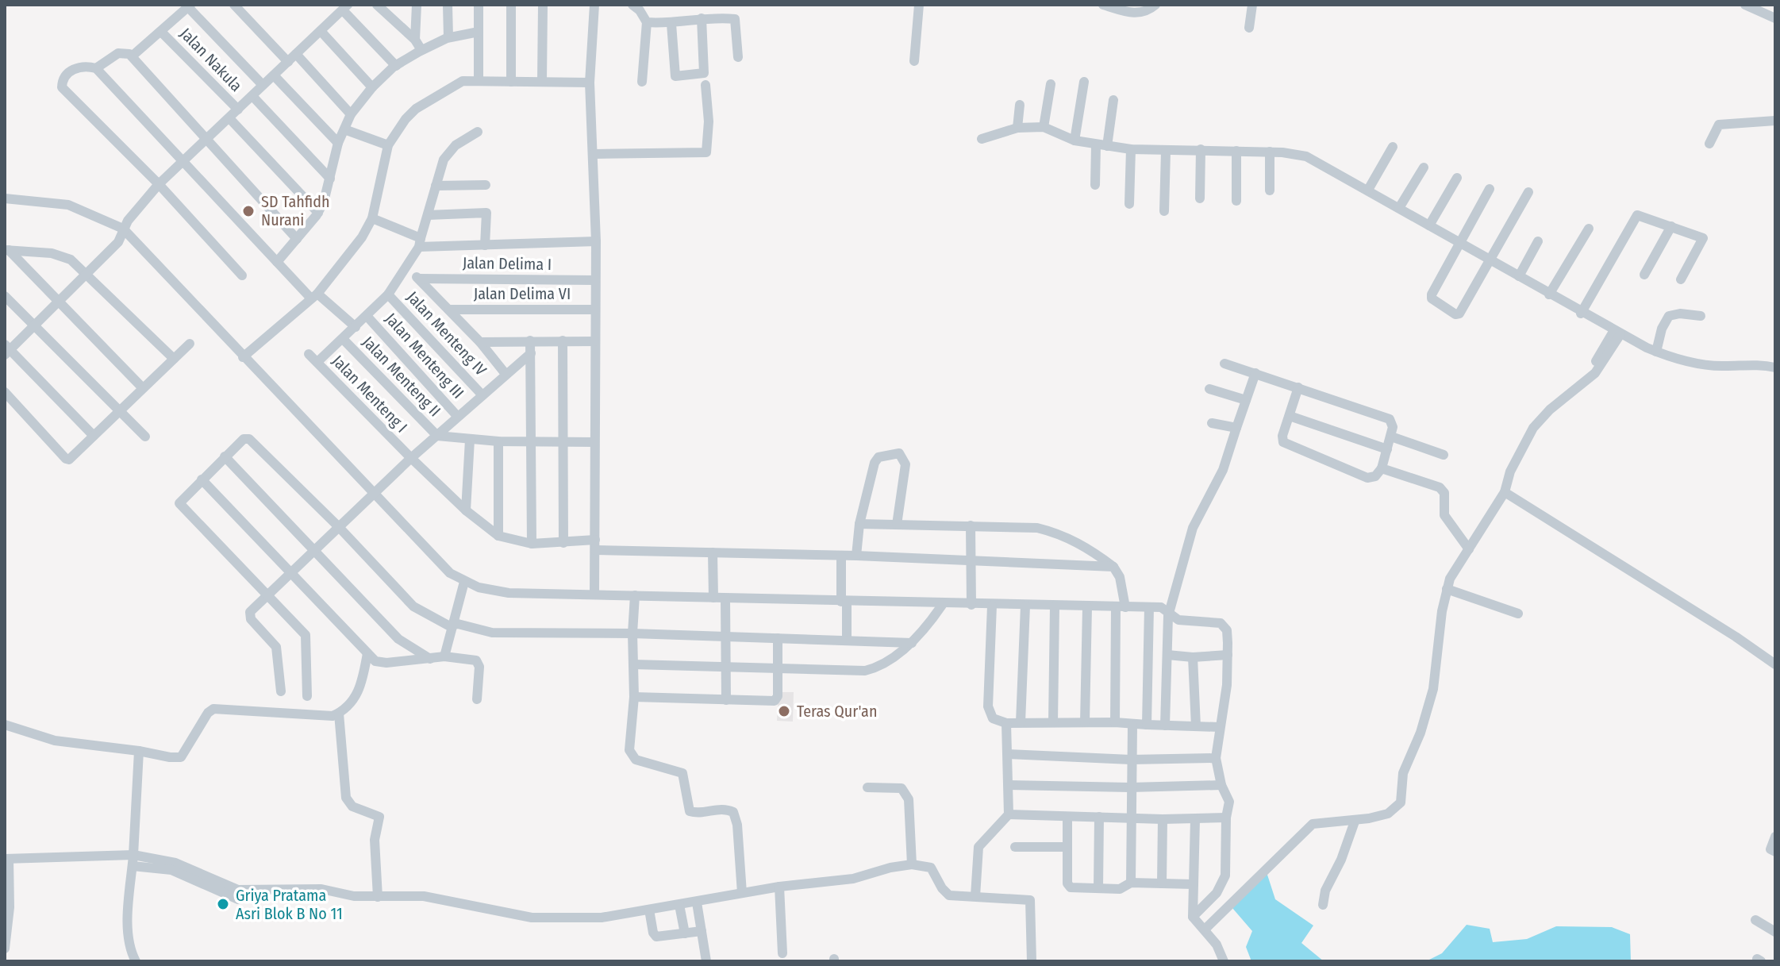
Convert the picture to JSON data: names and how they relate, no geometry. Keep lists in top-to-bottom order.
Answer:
{
  "streets": {
    "street": [
      "Jalan Nakula",
      "Jalan Delima I",
      "Jalan Delima VI",
      "Jalan Menteng IV",
      "Jalan Menteng III",
      "Jalan Menteng II",
      "Jalan Menteng I"
    ]
  },
  "places": ["SD Tahfidh Nurani", "Teras Qur'an", "Griya Pratama Asri Blok B No 11"]
}
